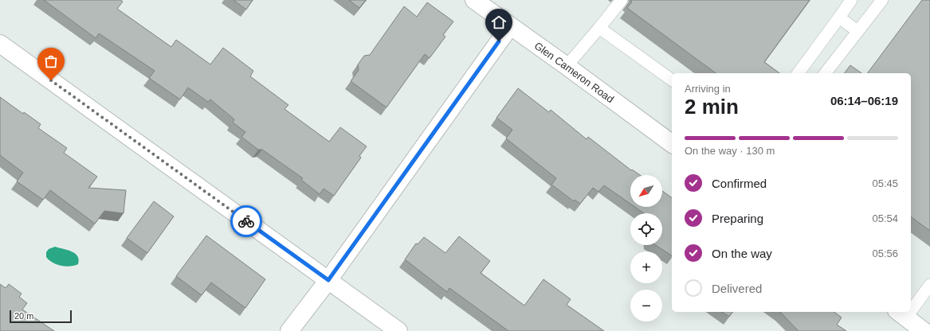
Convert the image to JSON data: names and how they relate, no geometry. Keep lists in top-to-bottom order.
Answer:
{
  "streets": {
    "street": ["Glen Cameron Road"]
  },
  "scale_bar": "20 m",
  "north": "bottom left",
  "page": {
    "heading": ["2 min", "Arriving in", "06:14–06:19"],
    "bar": "On the way · 130 m",
    "list": [
      ["Confirmed", "05:45"],
      ["Preparing", "05:54"],
      ["On the way", "05:56"],
      "Delivered"
    ],
    "map_buttons": ["+", "−"],
    "scale": "20 m"
  }
}
